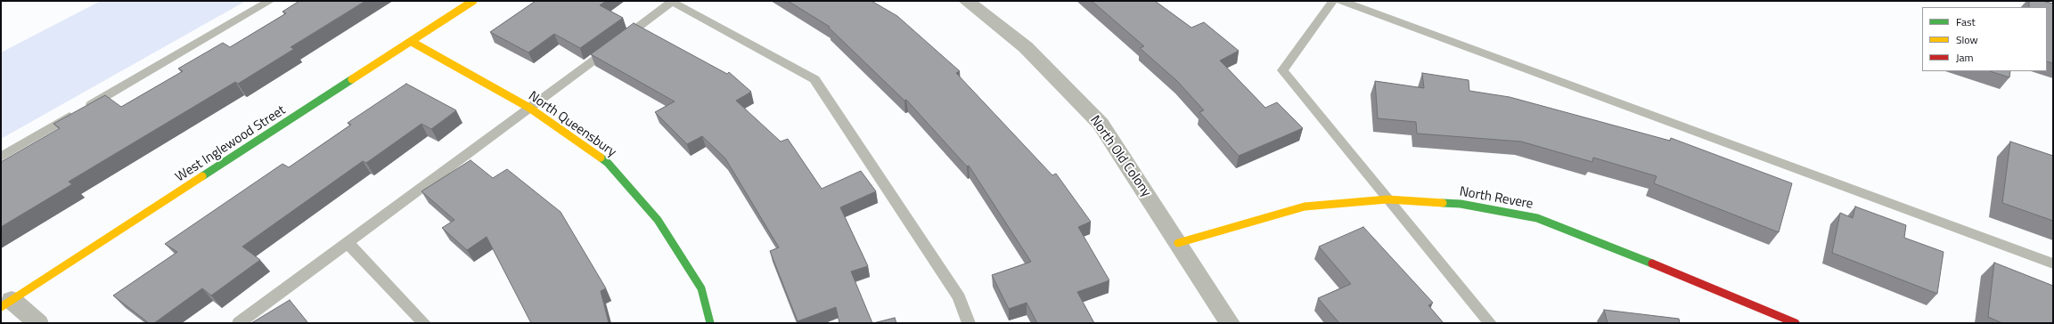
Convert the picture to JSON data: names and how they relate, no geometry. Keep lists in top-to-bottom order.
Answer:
{
  "streets": {
    "street": [
      "North Queensbury",
      "West Inglewood Street",
      "North Old Colony",
      "North Revere"
    ]
  },
  "crossings": [
    ["North Queensbury", "West Inglewood Street"],
    ["North Old Colony", "North Revere"]
  ],
  "legend": ["Fast", "Slow", "Jam"]
}
